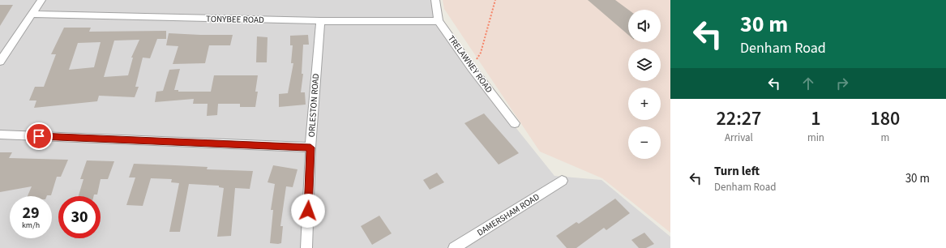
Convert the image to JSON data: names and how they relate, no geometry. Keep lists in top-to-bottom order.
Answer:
{
  "streets": {
    "street": [
      "TONYBEE ROAD",
      "TRELAWNEY ROAD",
      "ORLESTON ROAD",
      "DAMERSHAM ROAD"
    ]
  },
  "crossings": [
    ["TONYBEE ROAD", "TRELAWNEY ROAD"],
    ["TONYBEE ROAD", "ORLESTON ROAD"]
  ],
  "page": {
    "turn": ["30 m", "Denham Road"],
    "map_buttons": ["+", "−"],
    "eta": [
      "22:27",
      "Arrival",
      "1",
      "min",
      "180",
      "m"
    ],
    "list": [
      {
        "name": "Turn left",
        "note": "Denham Road",
        "value": "30 m"
      }
    ],
    "speed": "29 km/h",
    "limit": "30"
  }
}
